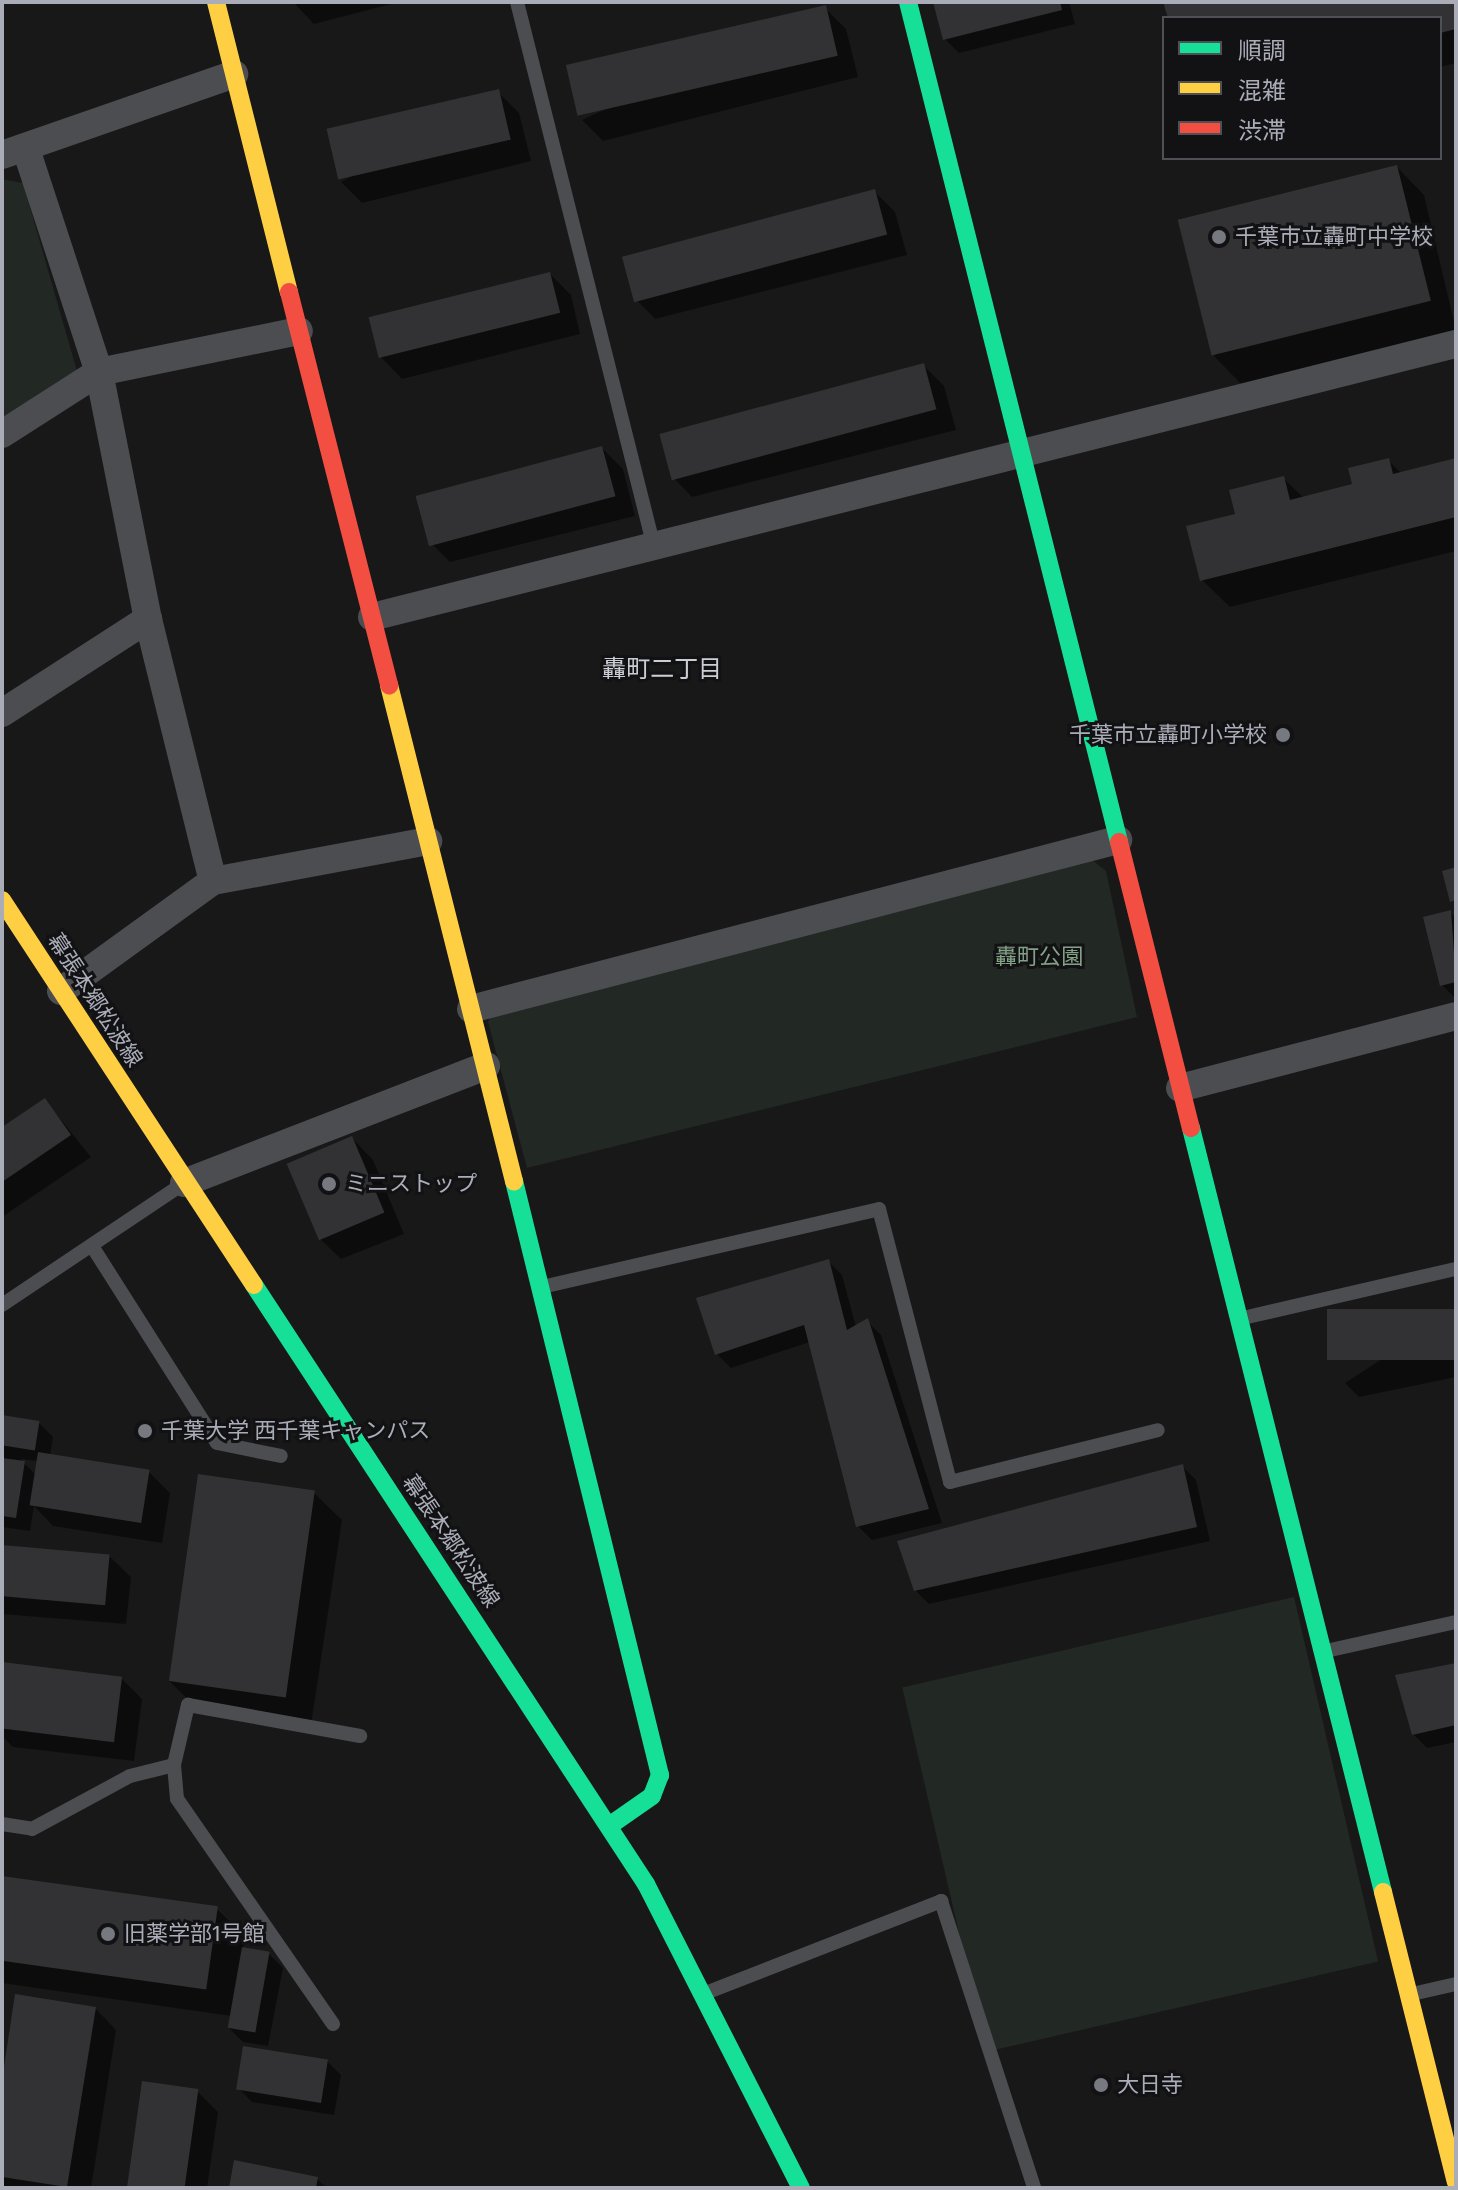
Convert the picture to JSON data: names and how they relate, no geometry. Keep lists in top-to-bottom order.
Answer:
{
  "streets": {
    "street": ["幕張本郷松波線"]
  },
  "districts": ["轟町二丁目"],
  "parks": ["轟町公園"],
  "places": [
    "千葉市立轟町中学校",
    "千葉市立轟町小学校",
    "ミニストップ",
    "千葉大学 西千葉キャンパス",
    "旧薬学部1号館",
    "大日寺"
  ],
  "legend": ["順調", "混雑", "渋滞"]
}
